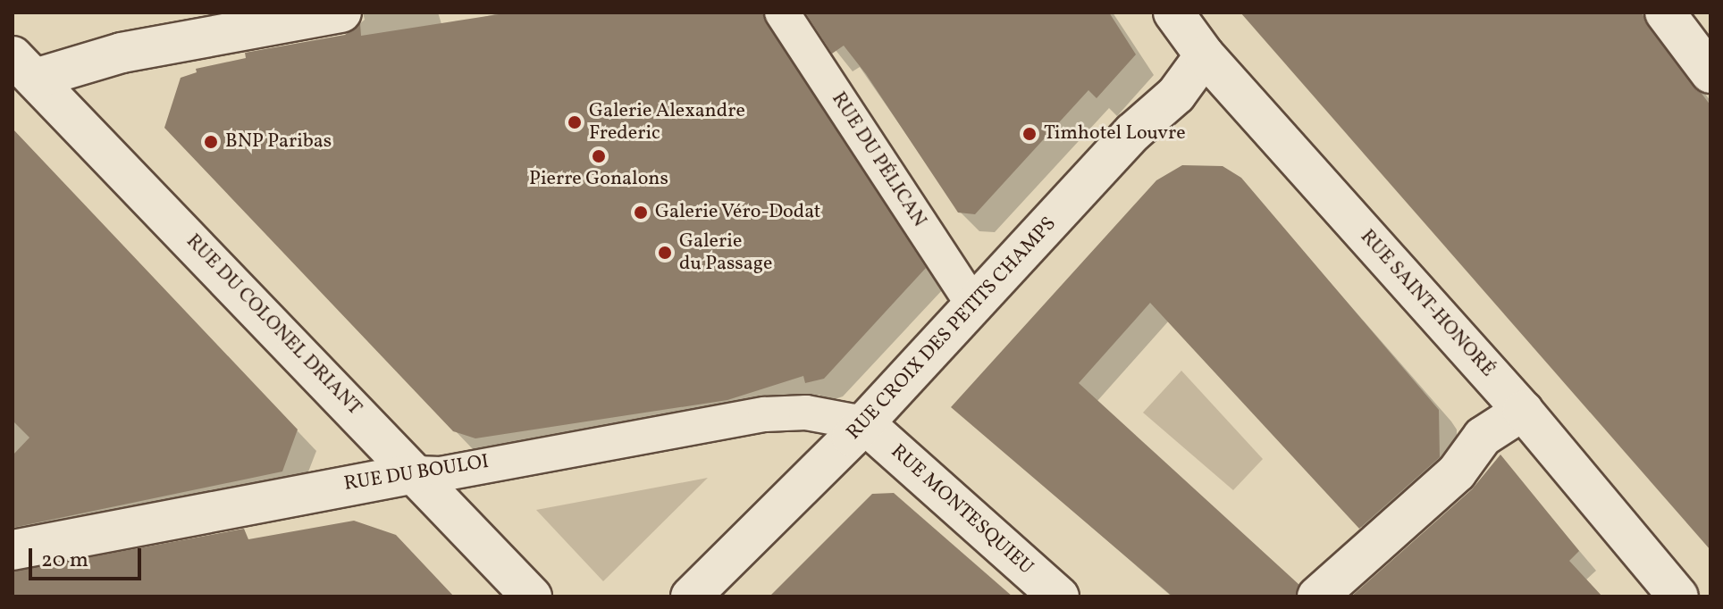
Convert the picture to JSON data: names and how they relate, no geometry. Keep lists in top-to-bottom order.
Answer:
{
  "streets": {
    "street": [
      "RUE DU PÉLICAN",
      "RUE SAINT-HONORÉ",
      "RUE DU COLONEL DRIANT",
      "RUE CROIX DES PETITS CHAMPS",
      "RUE DU BOULOI",
      "RUE MONTESQUIEU"
    ]
  },
  "crossings": [
    ["RUE DU PÉLICAN", "RUE CROIX DES PETITS CHAMPS"],
    ["RUE SAINT-HONORÉ", "RUE CROIX DES PETITS CHAMPS"],
    ["RUE DU COLONEL DRIANT", "RUE DU BOULOI"],
    ["RUE CROIX DES PETITS CHAMPS", "RUE DU BOULOI"],
    ["RUE CROIX DES PETITS CHAMPS", "RUE MONTESQUIEU"],
    ["RUE DU BOULOI", "RUE MONTESQUIEU"]
  ],
  "places": [
    "Galerie Alexandre Frederic",
    "Timhotel Louvre",
    "BNP Paribas",
    "Pierre Gonalons",
    "Galerie Véro-Dodat",
    "Galerie du Passage"
  ],
  "scale_bar": "20 m"
}
